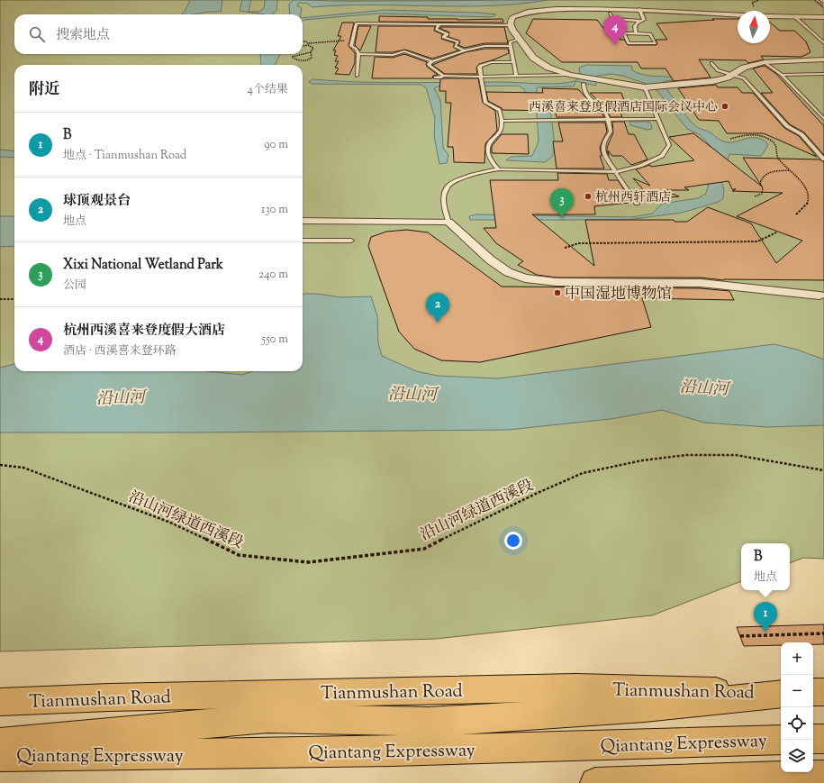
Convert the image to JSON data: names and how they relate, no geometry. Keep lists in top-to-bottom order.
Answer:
{
  "streets": {
    "main road": ["Tianmushan Road", "Qiantang Expressway"],
    "path": ["沿山河绿道西溪段"]
  },
  "water": ["沿山河"],
  "places": ["西溪喜来登度假酒店国际会议中心", "杭州西轩酒店", "中国湿地博物馆"],
  "north": "top",
  "page": {
    "search": "搜索地点",
    "pins": [
      "4",
      "3",
      "2",
      "1"
    ],
    "heading": ["附近", "4个结果"],
    "list": [
      {
        "mark": "1",
        "name": "B",
        "note": "地点 · Tianmushan Road",
        "value": "90 m"
      },
      {
        "mark": "2",
        "name": "球顶观景台",
        "note": "地点",
        "value": "130 m"
      },
      {
        "mark": "3",
        "name": "Xixi National Wetland Park",
        "note": "公园",
        "value": "240 m"
      },
      {
        "mark": "4",
        "name": "杭州西溪喜来登度假大酒店",
        "note": "酒店 · 西溪喜来登环路",
        "value": "550 m"
      }
    ],
    "popup": ["B", "地点"],
    "map_buttons": ["+", "−"]
  }
}
